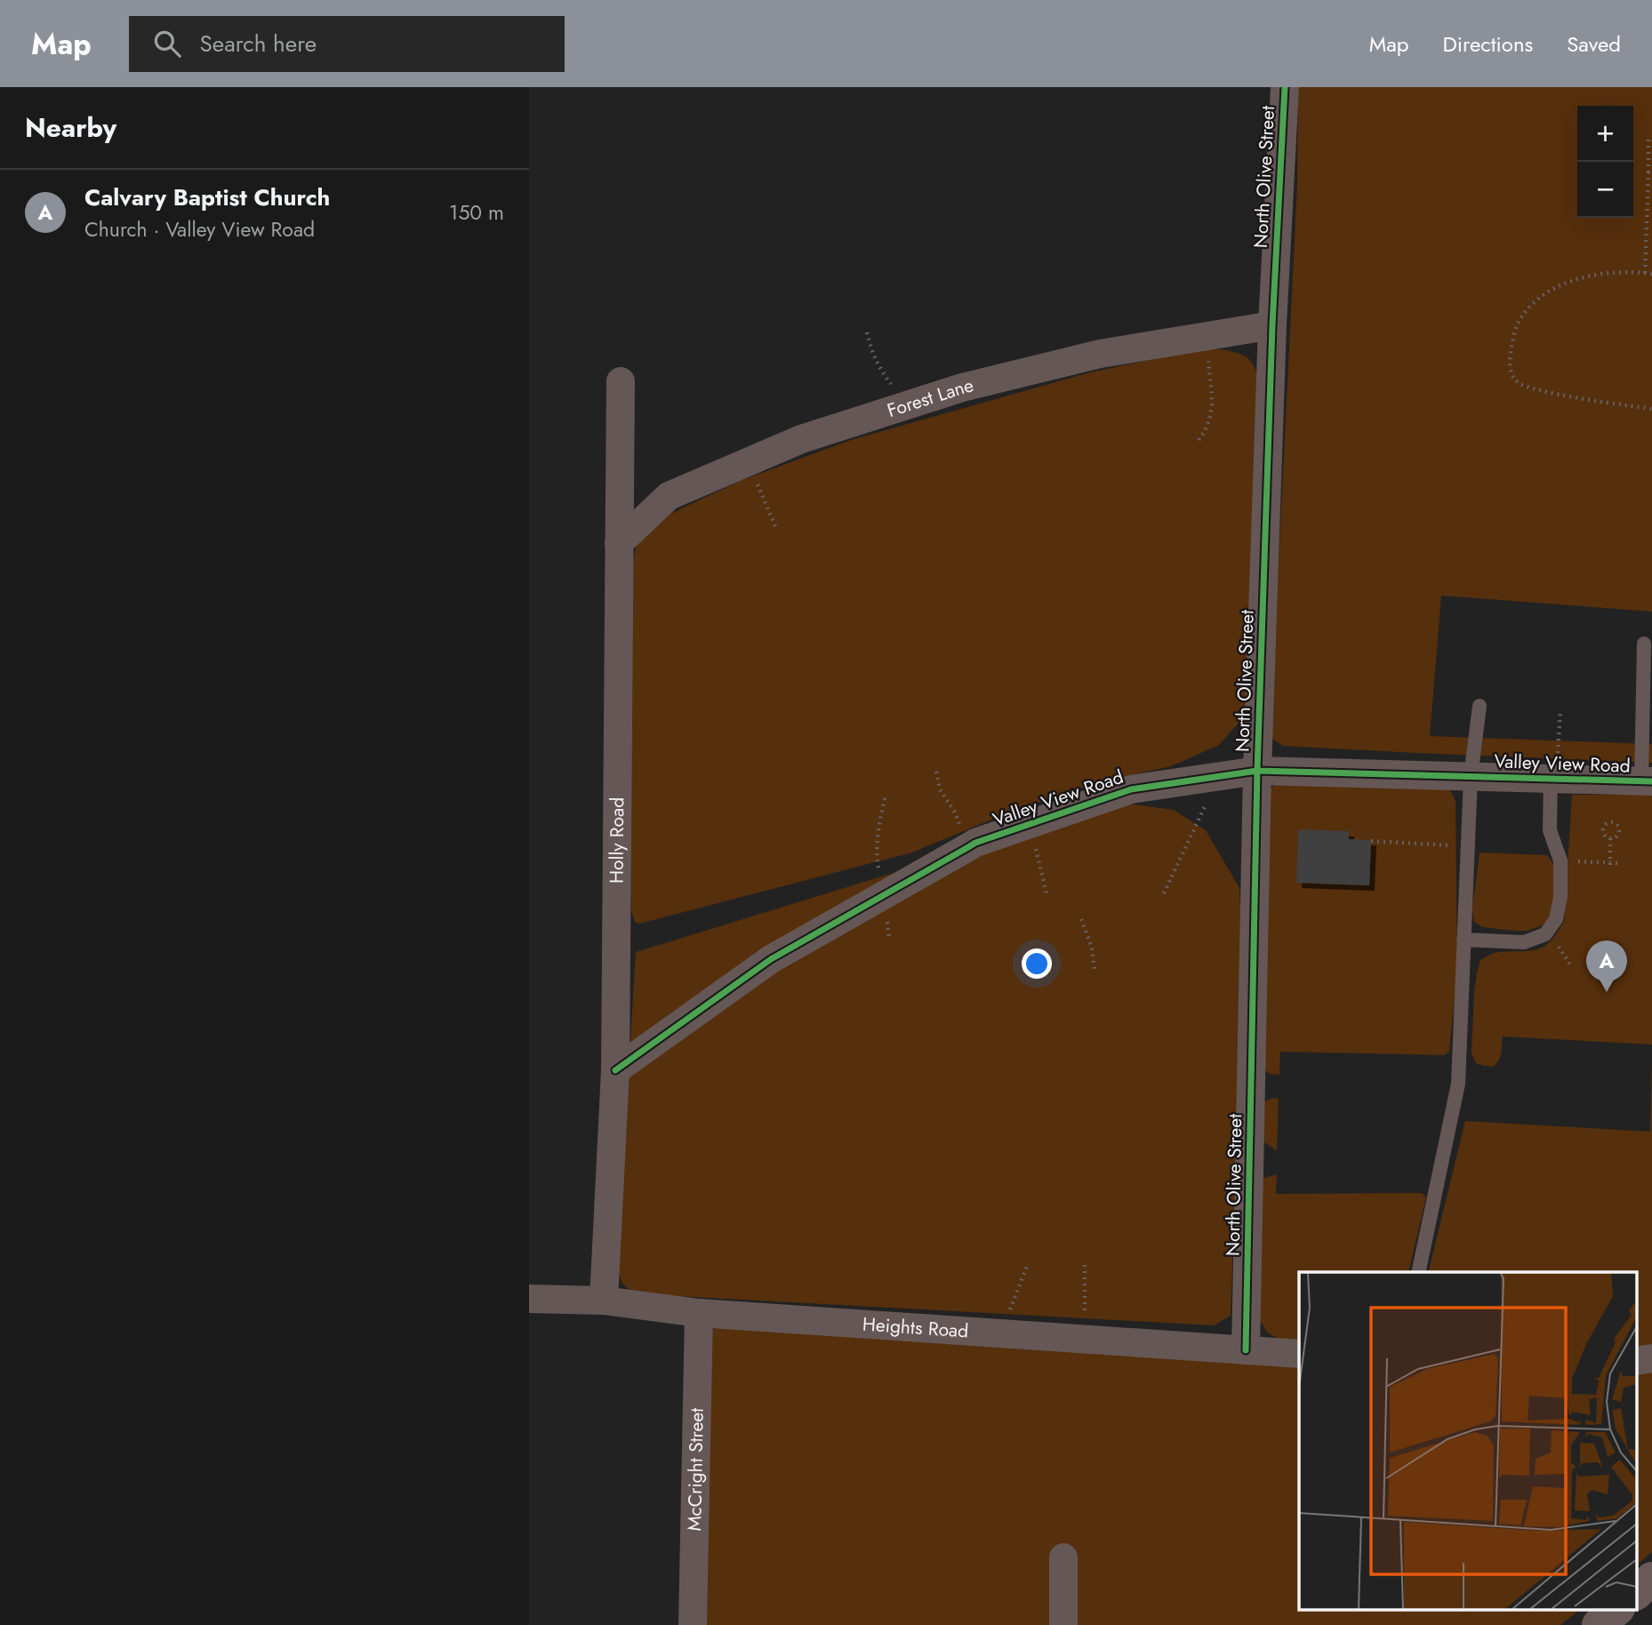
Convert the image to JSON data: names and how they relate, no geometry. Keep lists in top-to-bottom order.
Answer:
{
  "streets": {
    "street": [
      "North Olive Street",
      "Forest Lane",
      "Valley View Road",
      "Holly Road",
      "Heights Road",
      "McCright Street"
    ]
  },
  "crossings": [
    ["North Olive Street", "Forest Lane"],
    ["North Olive Street", "Valley View Road"],
    ["North Olive Street", "Heights Road"],
    ["Forest Lane", "Holly Road"],
    ["Valley View Road", "Holly Road"],
    ["Holly Road", "Heights Road"],
    ["Heights Road", "McCright Street"]
  ],
  "page": {
    "header": "Map",
    "search": "Search here",
    "nav": ["Map", "Directions", "Saved"],
    "heading": "Nearby",
    "map_buttons": ["+", "−"],
    "list": [
      {
        "mark": "A",
        "name": "Calvary Baptist Church",
        "note": "Church · Valley View Road",
        "value": "150 m"
      }
    ],
    "pins": "A"
  }
}
